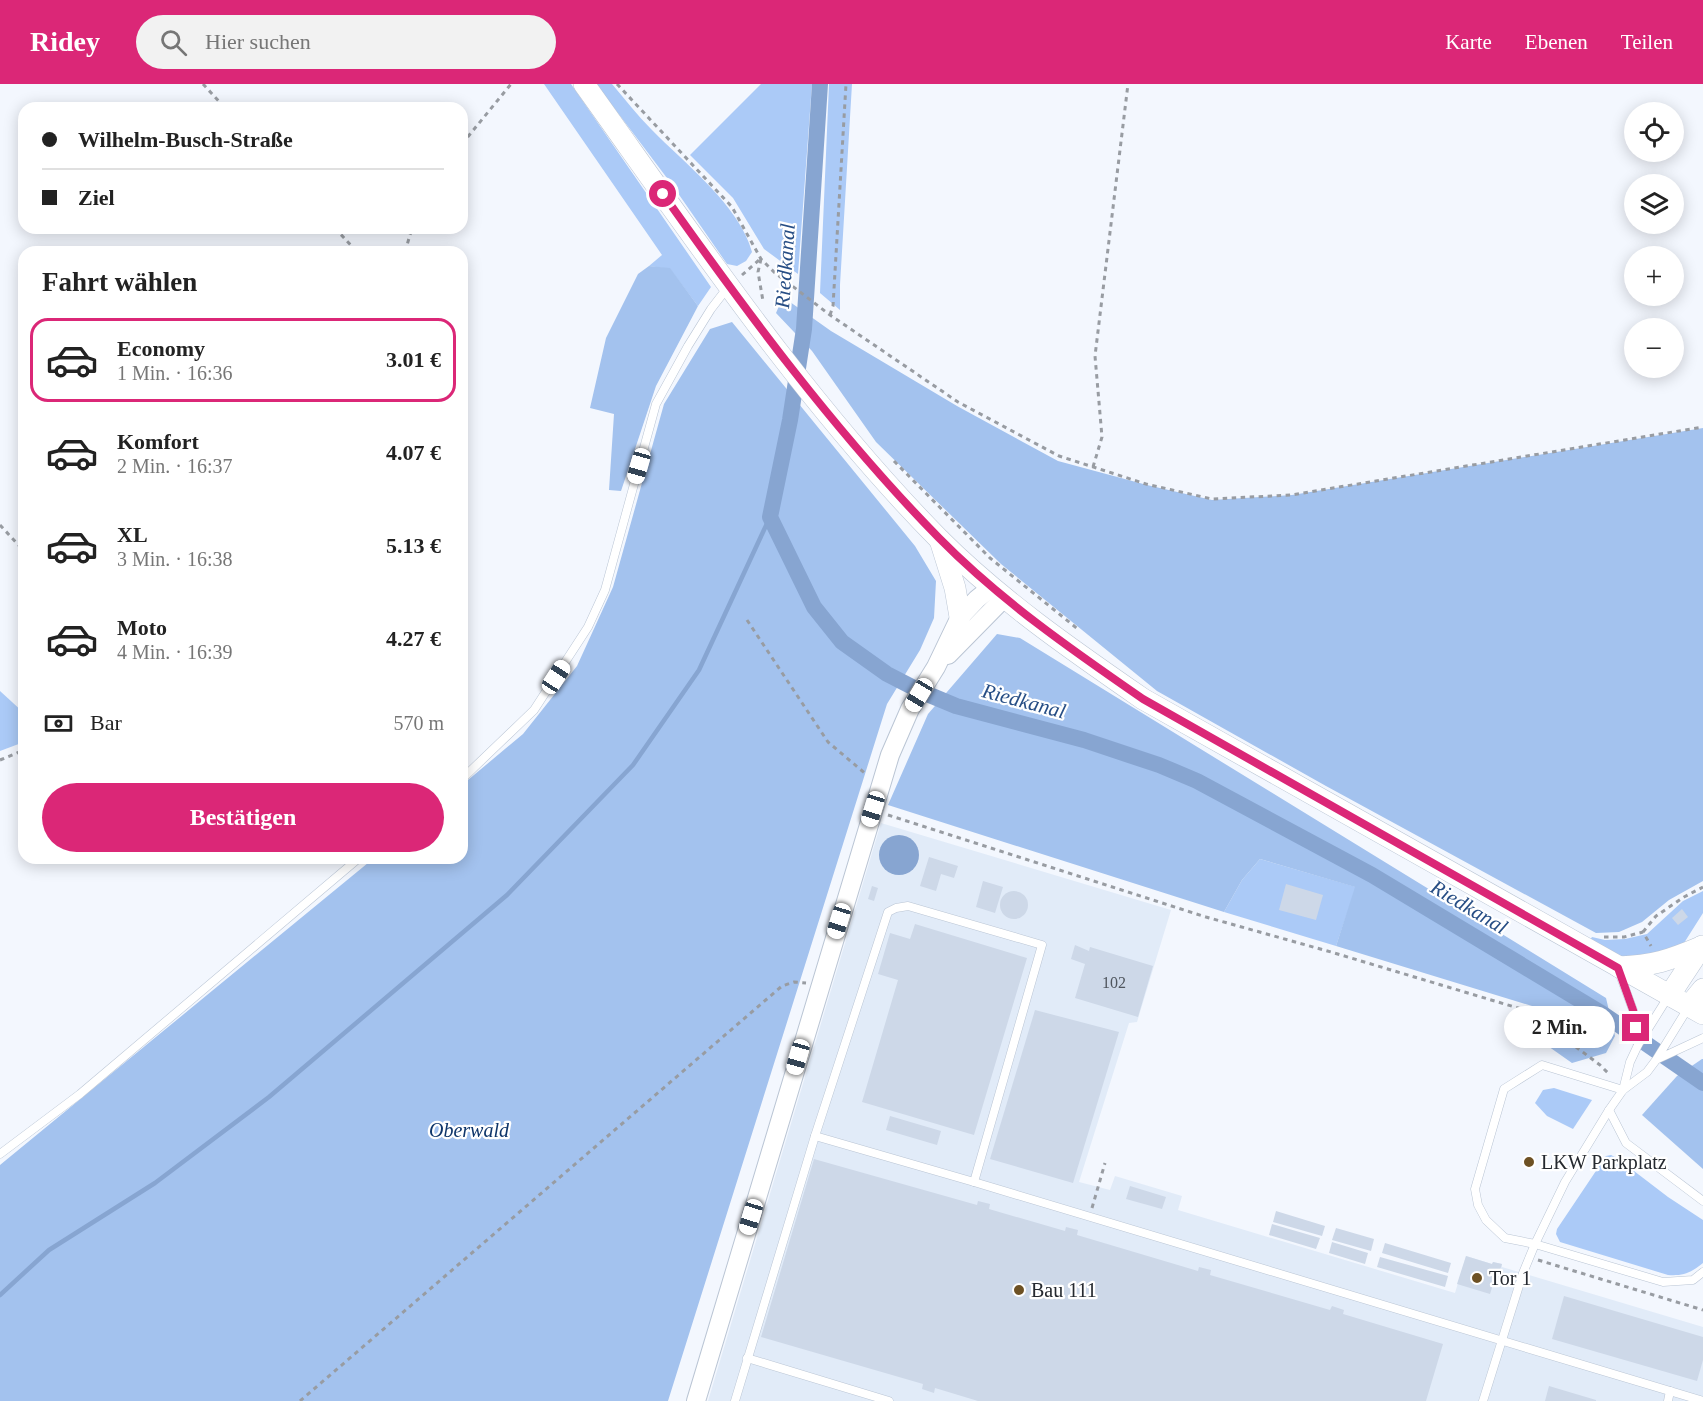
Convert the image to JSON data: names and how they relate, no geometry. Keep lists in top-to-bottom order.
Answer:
{
  "water": ["Riedkanal"],
  "parks": ["Oberwald"],
  "places": ["LKW Parkplatz", "Tor 1", "Bau 111"],
  "house_numbers": ["102"],
  "page": {
    "header": "Ridey",
    "search": "Hier suchen",
    "nav": ["Karte", "Ebenen", "Teilen"],
    "map_buttons": ["+", "−"],
    "banner": ["Wilhelm-Busch-Straße", "Ziel"],
    "heading": "Fahrt wählen",
    "list": [
      {
        "name": "Economy",
        "note": "1 Min. · 16:36",
        "value": "3.01 €"
      },
      {
        "name": "Komfort",
        "note": "2 Min. · 16:37",
        "value": "4.07 €"
      },
      {
        "name": "XL",
        "note": "3 Min. · 16:38",
        "value": "5.13 €"
      },
      {
        "name": "Moto",
        "note": "4 Min. · 16:39",
        "value": "4.27 €"
      }
    ],
    "pay": ["Bar", "570 m"],
    "buttons": "Bestätigen",
    "bubble": "2 Min."
  }
}
